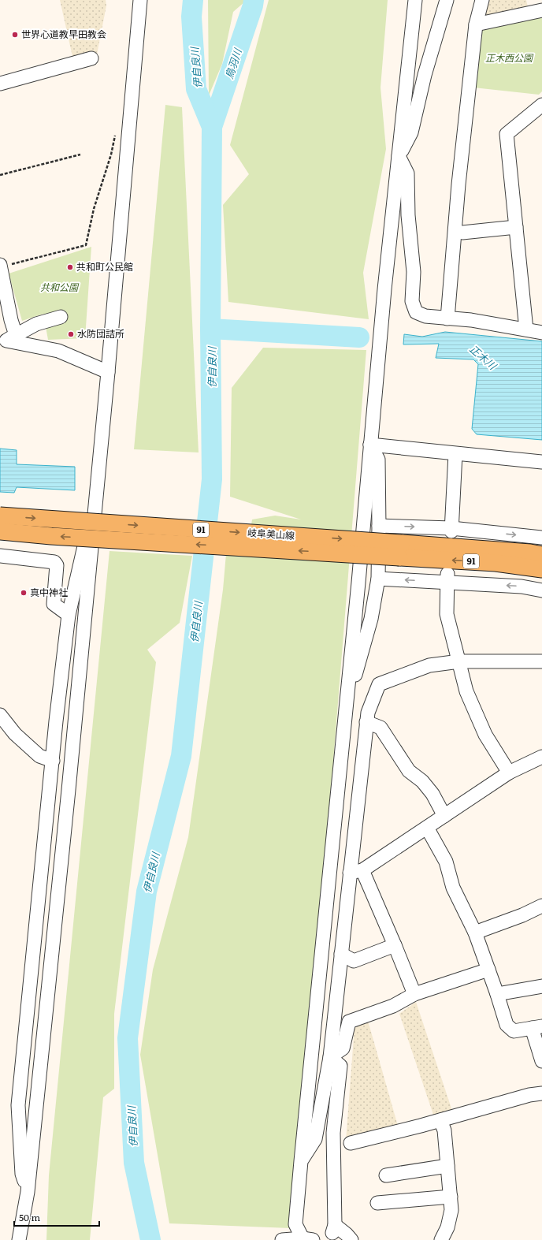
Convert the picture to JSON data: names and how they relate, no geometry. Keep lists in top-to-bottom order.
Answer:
{
  "streets": {
    "main road": ["91", "岐阜美山線"]
  },
  "water": ["鳥羽川", "伊自良川", "正木川"],
  "parks": ["正木西公園", "共和公園"],
  "places": [
    "世界心道教早田教会",
    "共和町公民館",
    "水防団詰所",
    "真中神社"
  ],
  "scale_bar": "50 m"
}
